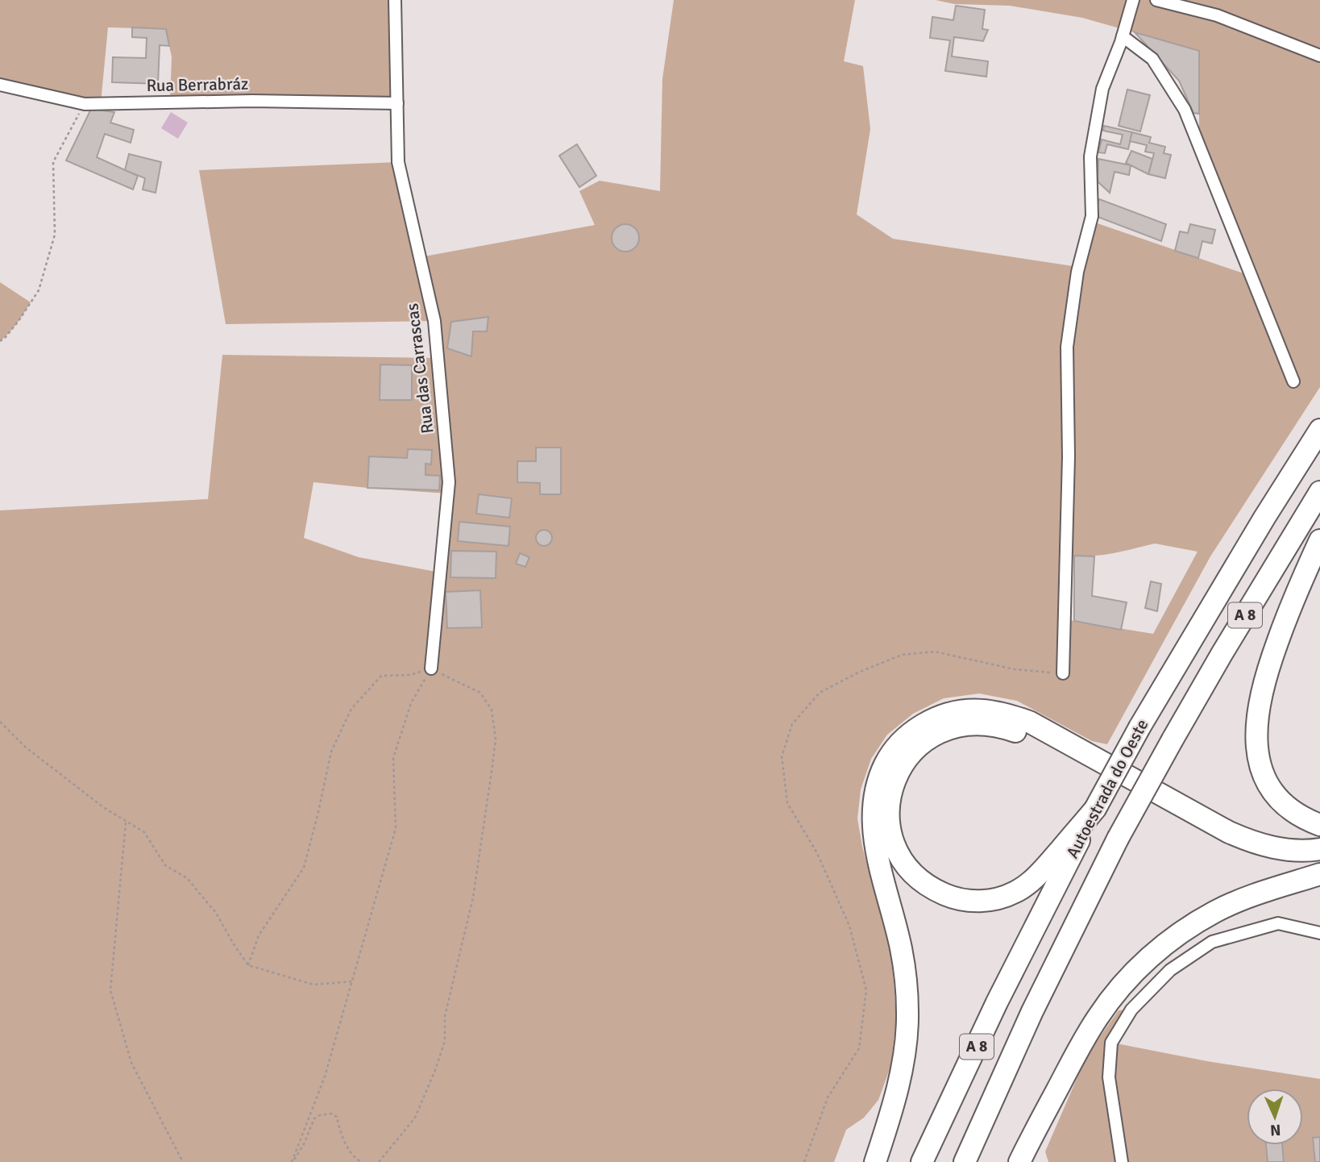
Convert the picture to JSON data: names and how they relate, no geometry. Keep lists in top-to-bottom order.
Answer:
{
  "streets": {
    "highway": ["A 8", "Autoestrada do Oeste"],
    "street": ["Rua Berrabráz", "Rua das Carrascas"]
  },
  "crossings": [
    ["Rua Berrabráz", "Rua das Carrascas"]
  ],
  "north": "bottom"
}
